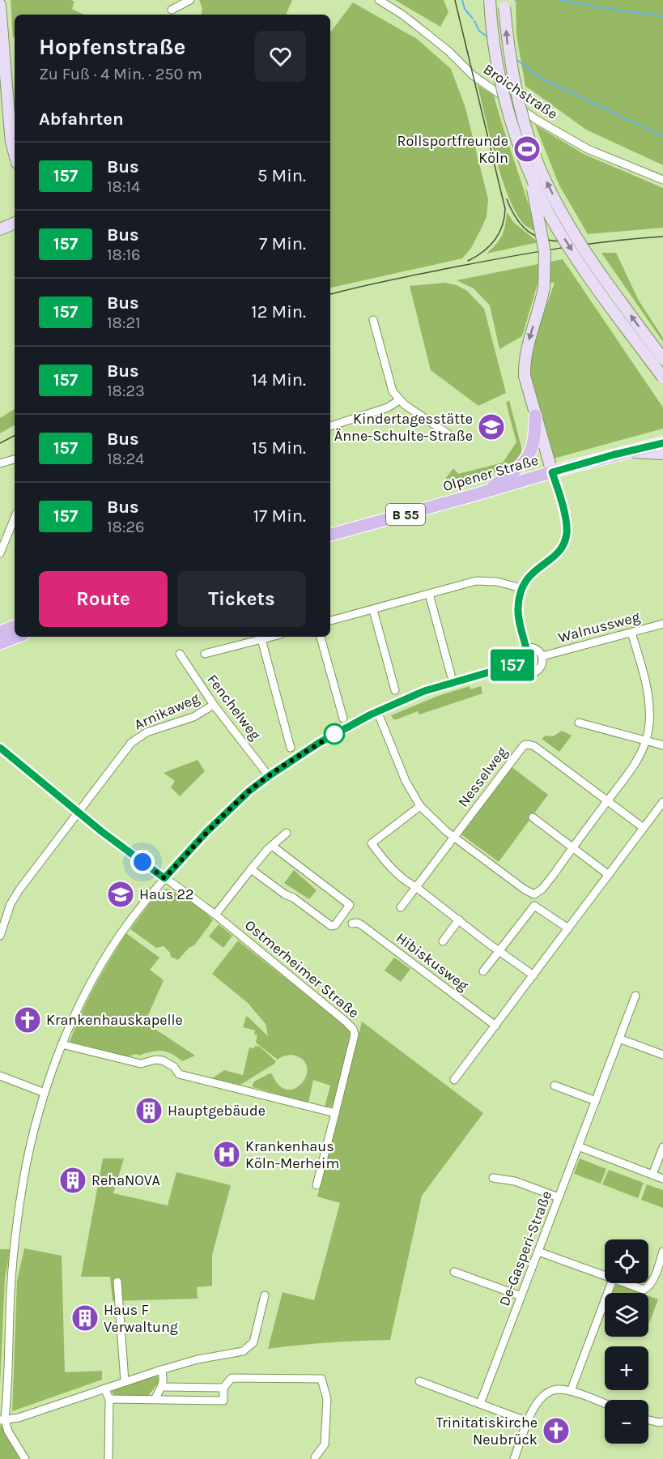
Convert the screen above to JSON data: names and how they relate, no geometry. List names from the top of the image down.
{
  "streets": {
    "main road": ["Olpener Straße", "B 55"],
    "street": [
      "Broichstraße",
      "Walnussweg",
      "Fenchelweg",
      "Arnikaweg",
      "Nesselweg",
      "Hibiskusweg",
      "Ostmerheimer Straße",
      "De-Gasperi-Straße"
    ]
  },
  "crossings": [
    ["Olpener Straße", "B 55"],
    ["Fenchelweg", "Arnikaweg"],
    ["Arnikaweg", "Ostmerheimer Straße"]
  ],
  "places": {
    "sports": ["Rollsportfreunde Köln"],
    "school or university": ["Kindertagesstätte Änne-Schulte-Straße", "Haus 22"],
    "church": ["Krankenhauskapelle", "Trinitatiskirche Neubrück"],
    "building": ["Hauptgebäude", "RehaNOVA", "Haus F Verwaltung"],
    "hospital": ["Krankenhaus Köln-Merheim"]
  },
  "lines": ["bus line 157"],
  "page": {
    "on_map": "157",
    "heading": [
      ["Hopfenstraße", "Zu Fuß · 4 Min. · 250 m"],
      "Abfahrten"
    ],
    "list": [
      {
        "mark": "157",
        "name": "Bus",
        "note": "18:14",
        "value": "5 Min."
      },
      {
        "mark": "157",
        "name": "Bus",
        "note": "18:16",
        "value": "7 Min."
      },
      {
        "mark": "157",
        "name": "Bus",
        "note": "18:21",
        "value": "12 Min."
      },
      {
        "mark": "157",
        "name": "Bus",
        "note": "18:23",
        "value": "14 Min."
      },
      {
        "mark": "157",
        "name": "Bus",
        "note": "18:24",
        "value": "15 Min."
      },
      {
        "mark": "157",
        "name": "Bus",
        "note": "18:26",
        "value": "17 Min."
      }
    ],
    "buttons": ["Route", "Tickets"],
    "map_buttons": ["+", "−"]
  }
}
